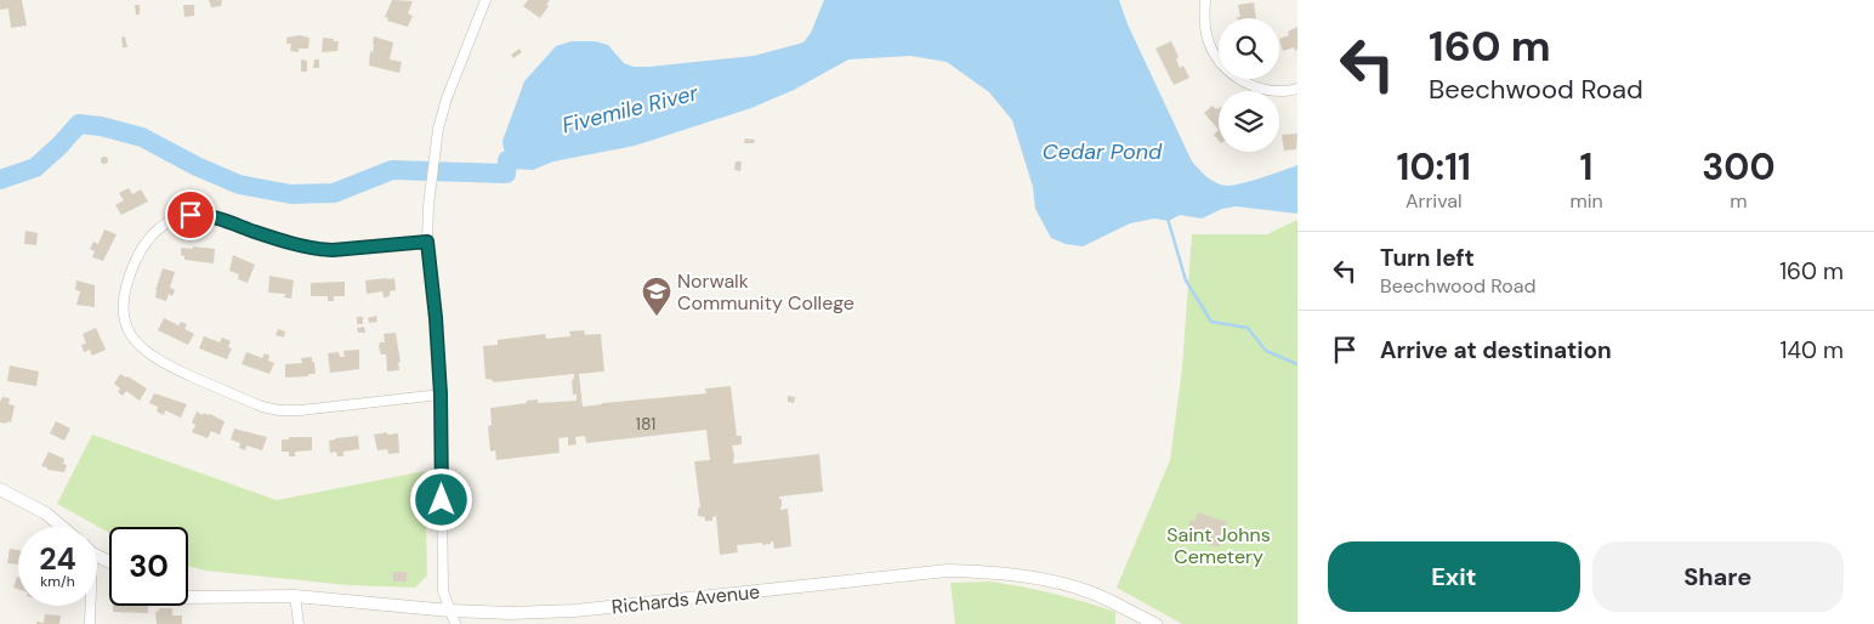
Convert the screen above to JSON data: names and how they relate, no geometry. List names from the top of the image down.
{
  "streets": {
    "street": ["Richards Avenue"]
  },
  "water": ["Fivemile River", "Cedar Pond"],
  "parks": ["Saint Johns Cemetery"],
  "places": {
    "school or university": ["Norwalk Community College"]
  },
  "house_numbers": ["181"],
  "page": {
    "turn": ["160 m", "Beechwood Road"],
    "eta": [
      "10:11",
      "Arrival",
      "1",
      "min",
      "300",
      "m"
    ],
    "list": [
      {
        "name": "Turn left",
        "note": "Beechwood Road",
        "value": "160 m"
      },
      {
        "name": "Arrive at destination",
        "value": "140 m"
      }
    ],
    "speed": "24 km/h",
    "limit": "30",
    "buttons": ["Exit", "Share"]
  }
}
